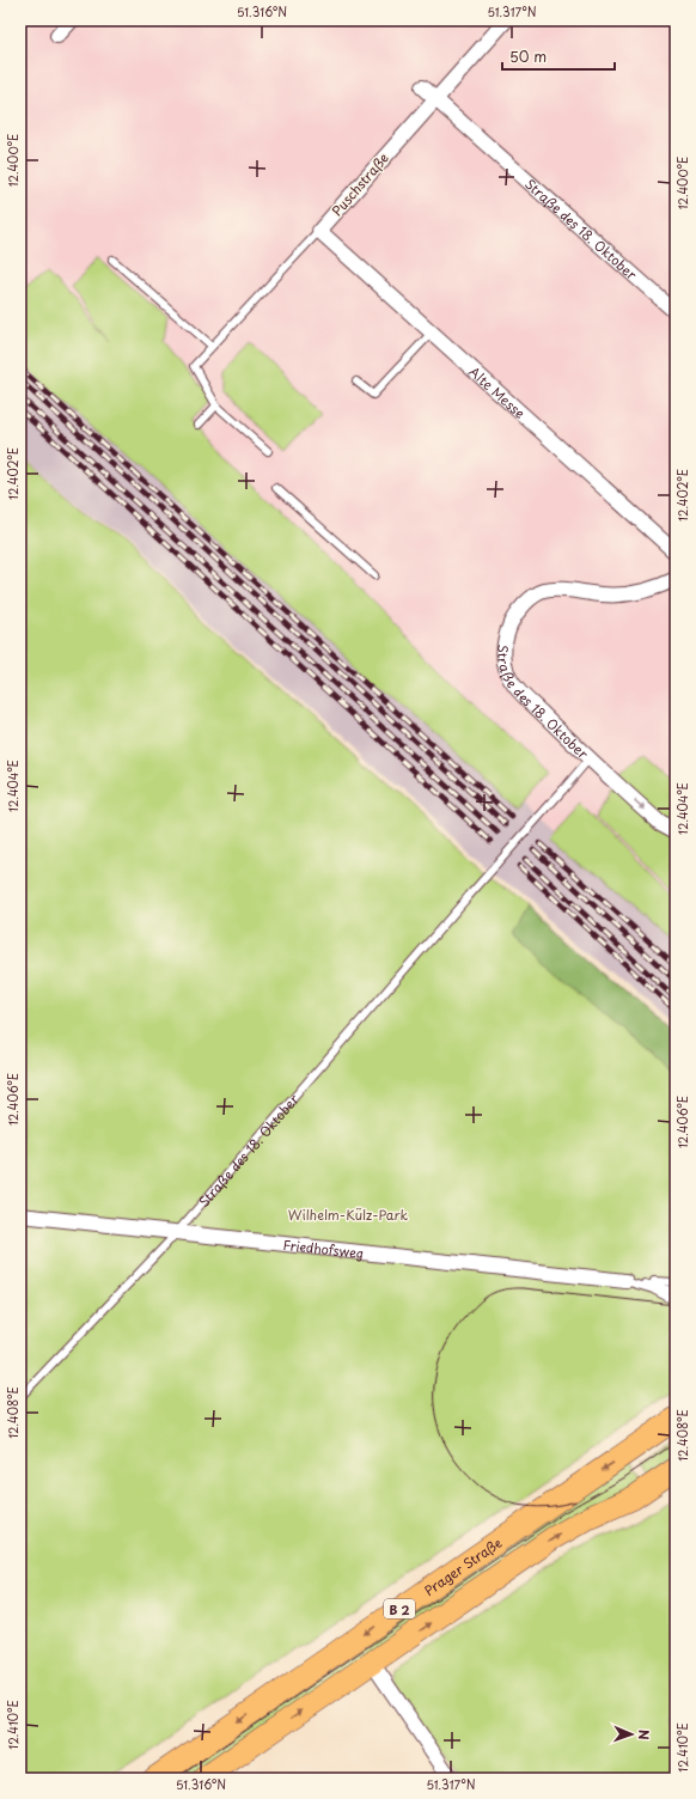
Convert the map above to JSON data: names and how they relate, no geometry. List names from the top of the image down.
{
  "streets": {
    "main road": ["Prager Straße", "B 2"],
    "street": [
      "Puschstraße",
      "Straße des 18. Oktober",
      "Alte Messe",
      "Friedhofsweg"
    ]
  },
  "crossings": [
    ["Puschstraße", "Straße des 18. Oktober"],
    ["Puschstraße", "Alte Messe"],
    ["Straße des 18. Oktober", "Friedhofsweg"]
  ],
  "parks": ["Wilhelm-Külz-Park"],
  "scale_bar": "50 m",
  "north": "right",
  "coordinates": [
    "51.316°N",
    "51.317°N",
    "12.400°E",
    "12.402°E",
    "12.404°E",
    "12.406°E",
    "12.408°E",
    "12.410°E"
  ]
}
